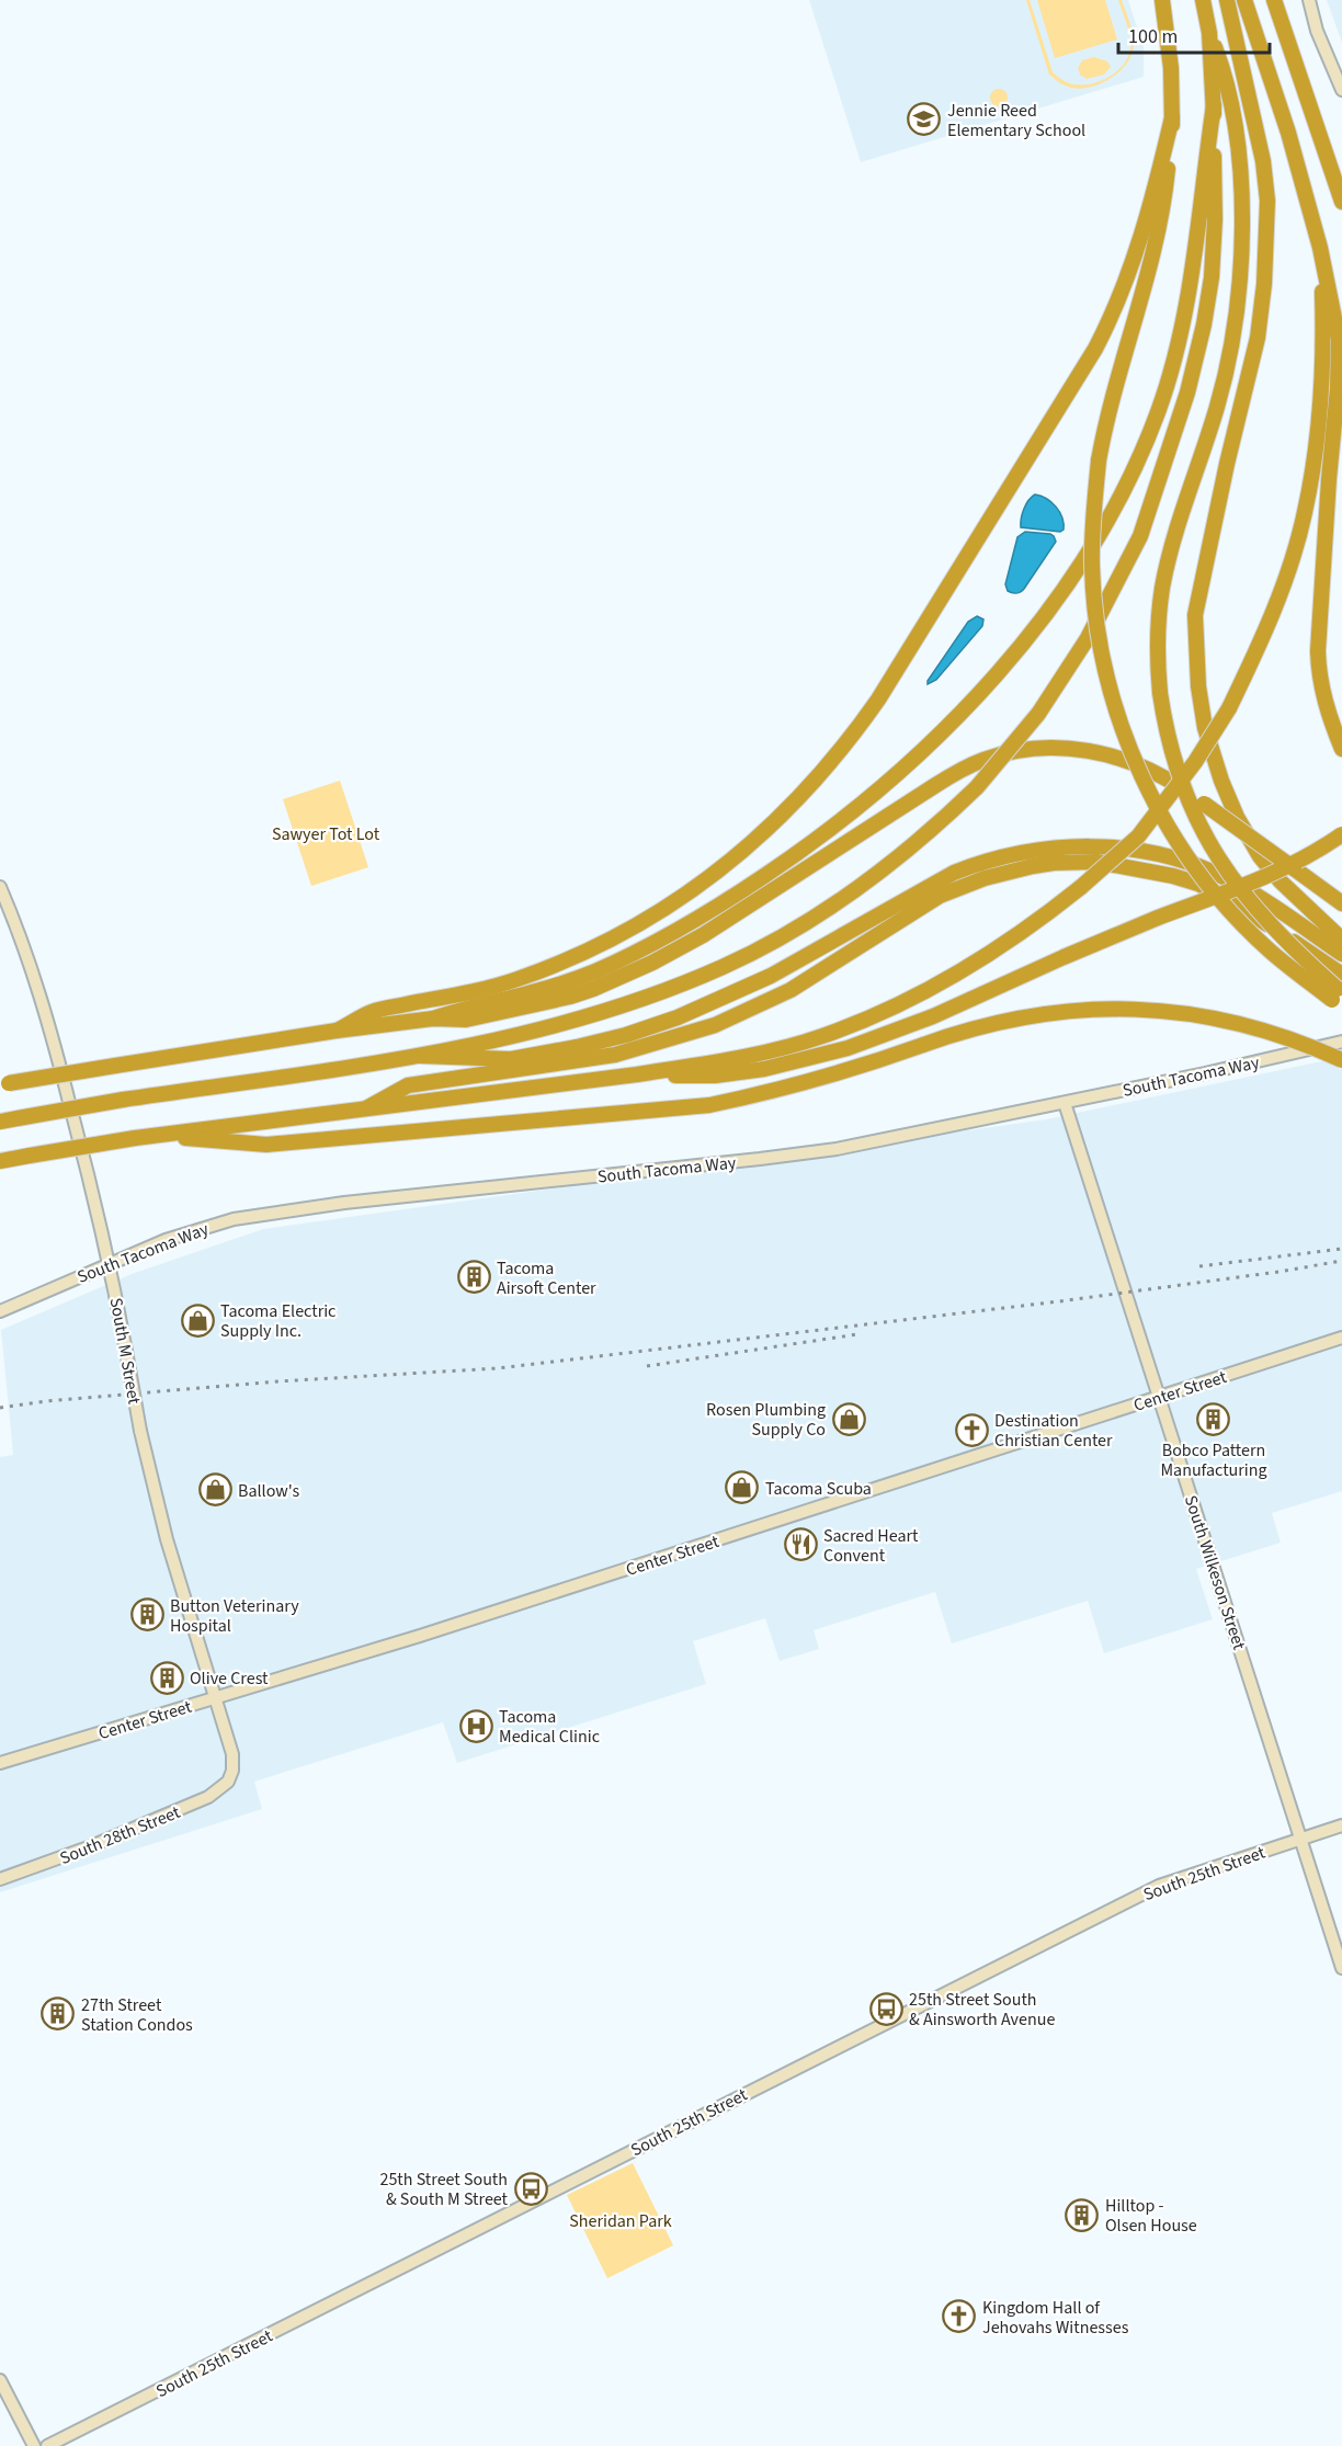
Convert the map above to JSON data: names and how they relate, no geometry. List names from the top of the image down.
{
  "streets": {
    "street": [
      "South Tacoma Way",
      "South M Street",
      "Center Street",
      "South Wilkeson Street",
      "South 28th Street",
      "South 25th Street"
    ]
  },
  "crossings": [
    ["South Tacoma Way", "South M Street"],
    ["South Tacoma Way", "South Wilkeson Street"],
    ["South M Street", "Center Street"],
    ["South M Street", "South 28th Street"],
    ["Center Street", "South Wilkeson Street"],
    ["South Wilkeson Street", "South 25th Street"]
  ],
  "parks": ["Sawyer Tot Lot", "Sheridan Park"],
  "places": {
    "school or university": ["Jennie Reed Elementary School"],
    "building": [
      "Tacoma Airsoft Center",
      "Bobco Pattern Manufacturing",
      "Button Veterinary Hospital",
      "Olive Crest",
      "27th Street Station Condos",
      "Hilltop - Olsen House"
    ],
    "shop": [
      "Tacoma Electric Supply Inc.",
      "Rosen Plumbing Supply Co",
      "Tacoma Scuba",
      "Ballow's"
    ],
    "church": ["Destination Christian Center", "Kingdom Hall of Jehovahs Witnesses"],
    "restaurant": ["Sacred Heart Convent"],
    "hospital": ["Tacoma Medical Clinic"],
    "bus stop": ["25th Street South & Ainsworth Avenue", "25th Street South & South M Street"]
  },
  "scale_bar": "100 m"
}
